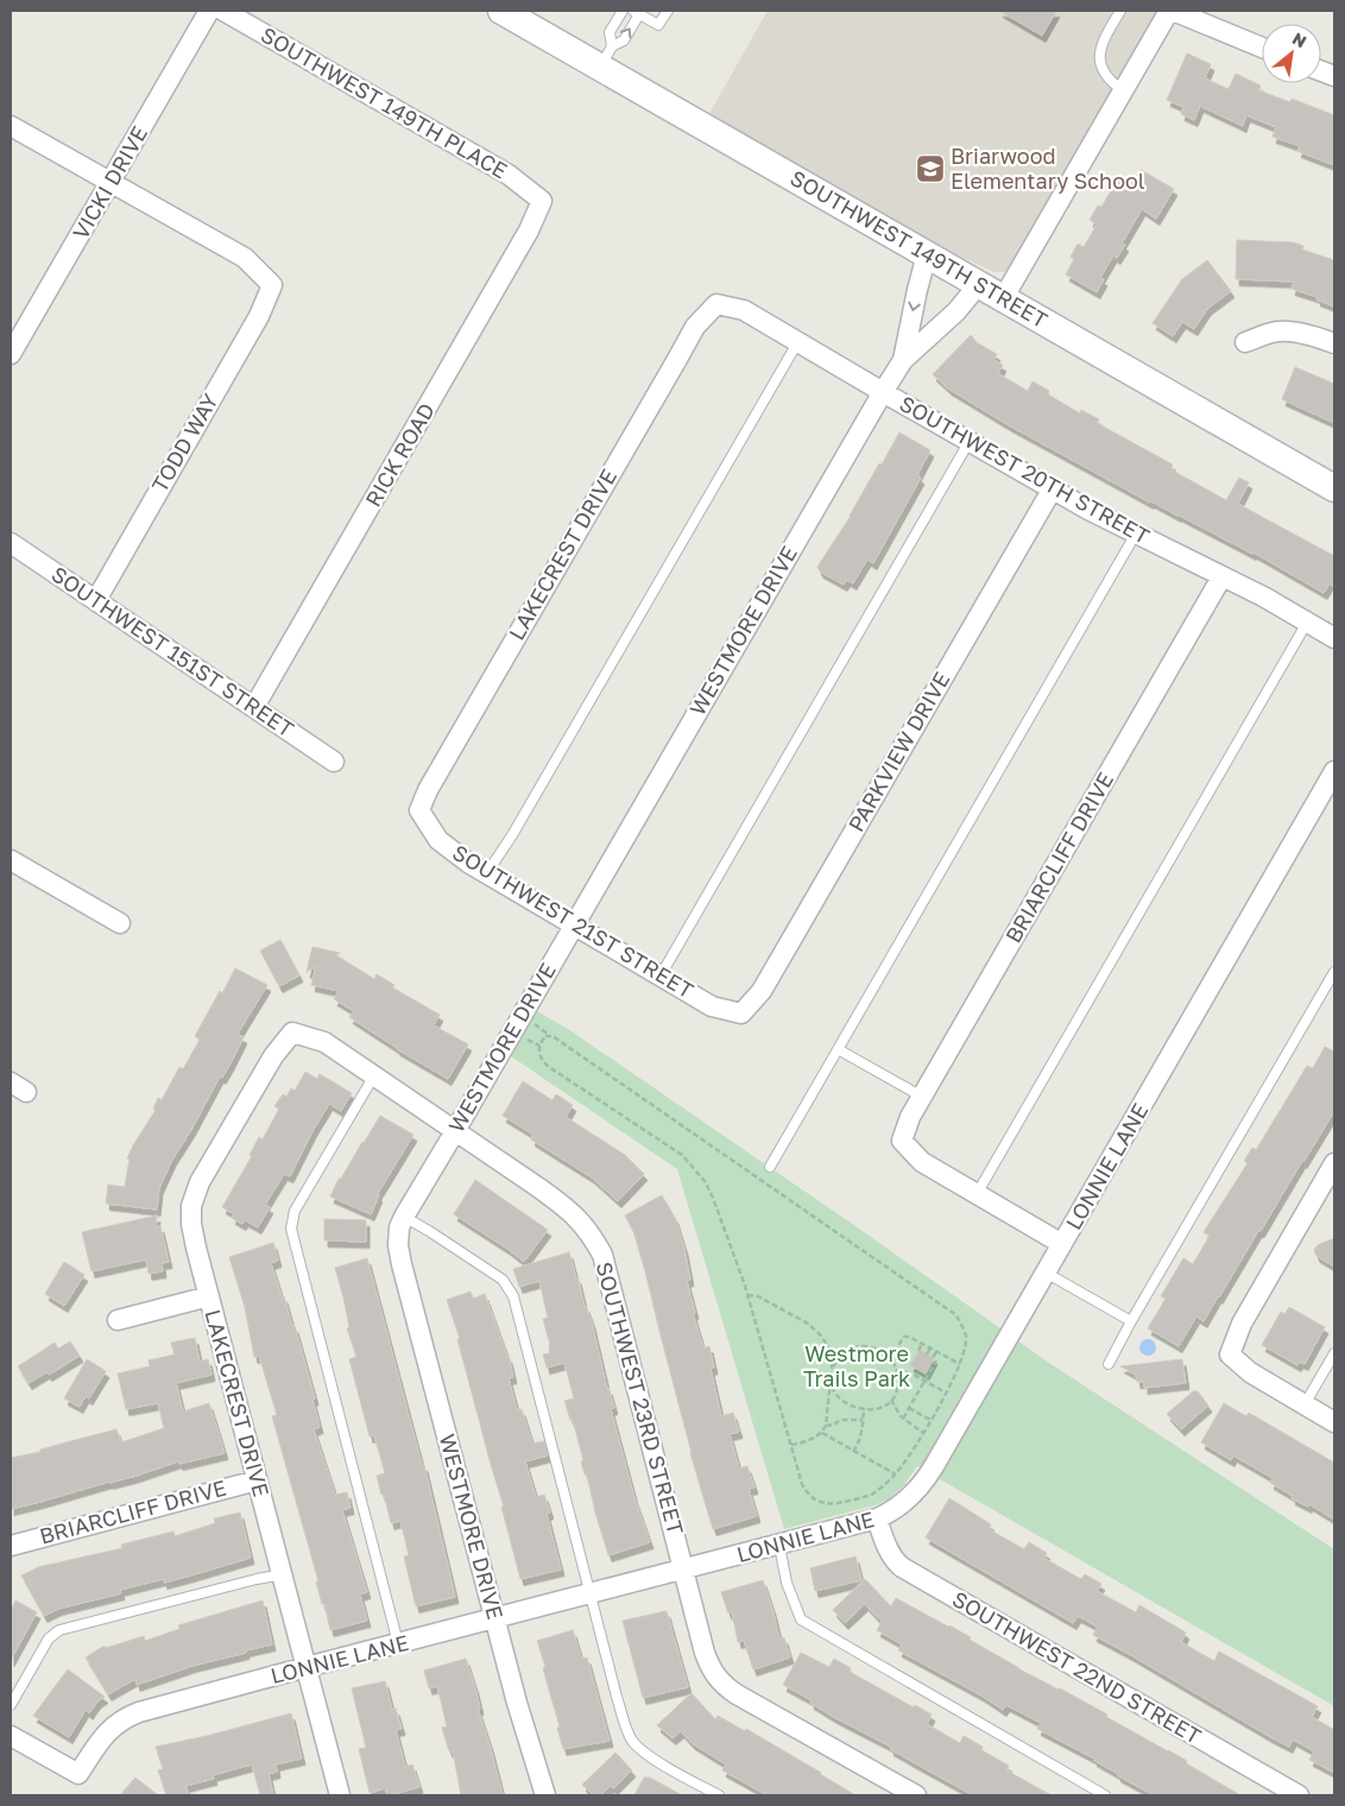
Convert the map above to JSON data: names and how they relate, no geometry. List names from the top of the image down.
{
  "streets": {
    "street": [
      "SOUTHWEST 149TH PLACE",
      "VICKI DRIVE",
      "SOUTHWEST 149TH STREET",
      "TODD WAY",
      "RICK ROAD",
      "SOUTHWEST 20TH STREET",
      "LAKECREST DRIVE",
      "WESTMORE DRIVE",
      "SOUTHWEST 151ST STREET",
      "PARKVIEW DRIVE",
      "BRIARCLIFF DRIVE",
      "SOUTHWEST 21ST STREET",
      "LONNIE LANE",
      "SOUTHWEST 23RD STREET",
      "SOUTHWEST 22ND STREET"
    ]
  },
  "crossings": [
    ["SOUTHWEST 149TH PLACE", "RICK ROAD"],
    ["VICKI DRIVE", "TODD WAY"],
    ["SOUTHWEST 149TH STREET", "WESTMORE DRIVE"],
    ["TODD WAY", "SOUTHWEST 151ST STREET"],
    ["RICK ROAD", "SOUTHWEST 151ST STREET"],
    ["SOUTHWEST 20TH STREET", "LAKECREST DRIVE"],
    ["SOUTHWEST 20TH STREET", "WESTMORE DRIVE"],
    ["SOUTHWEST 20TH STREET", "PARKVIEW DRIVE"],
    ["SOUTHWEST 20TH STREET", "BRIARCLIFF DRIVE"],
    ["LAKECREST DRIVE", "BRIARCLIFF DRIVE"],
    ["LAKECREST DRIVE", "SOUTHWEST 21ST STREET"],
    ["LAKECREST DRIVE", "LONNIE LANE"],
    ["LAKECREST DRIVE", "SOUTHWEST 23RD STREET"],
    ["WESTMORE DRIVE", "SOUTHWEST 21ST STREET"],
    ["WESTMORE DRIVE", "LONNIE LANE"],
    ["WESTMORE DRIVE", "SOUTHWEST 23RD STREET"],
    ["PARKVIEW DRIVE", "SOUTHWEST 21ST STREET"],
    ["LONNIE LANE", "SOUTHWEST 23RD STREET"],
    ["LONNIE LANE", "SOUTHWEST 22ND STREET"]
  ],
  "parks": ["Westmore Trails Park"],
  "places": {
    "school or university": ["Briarwood Elementary School"]
  },
  "north": "top right"
}
